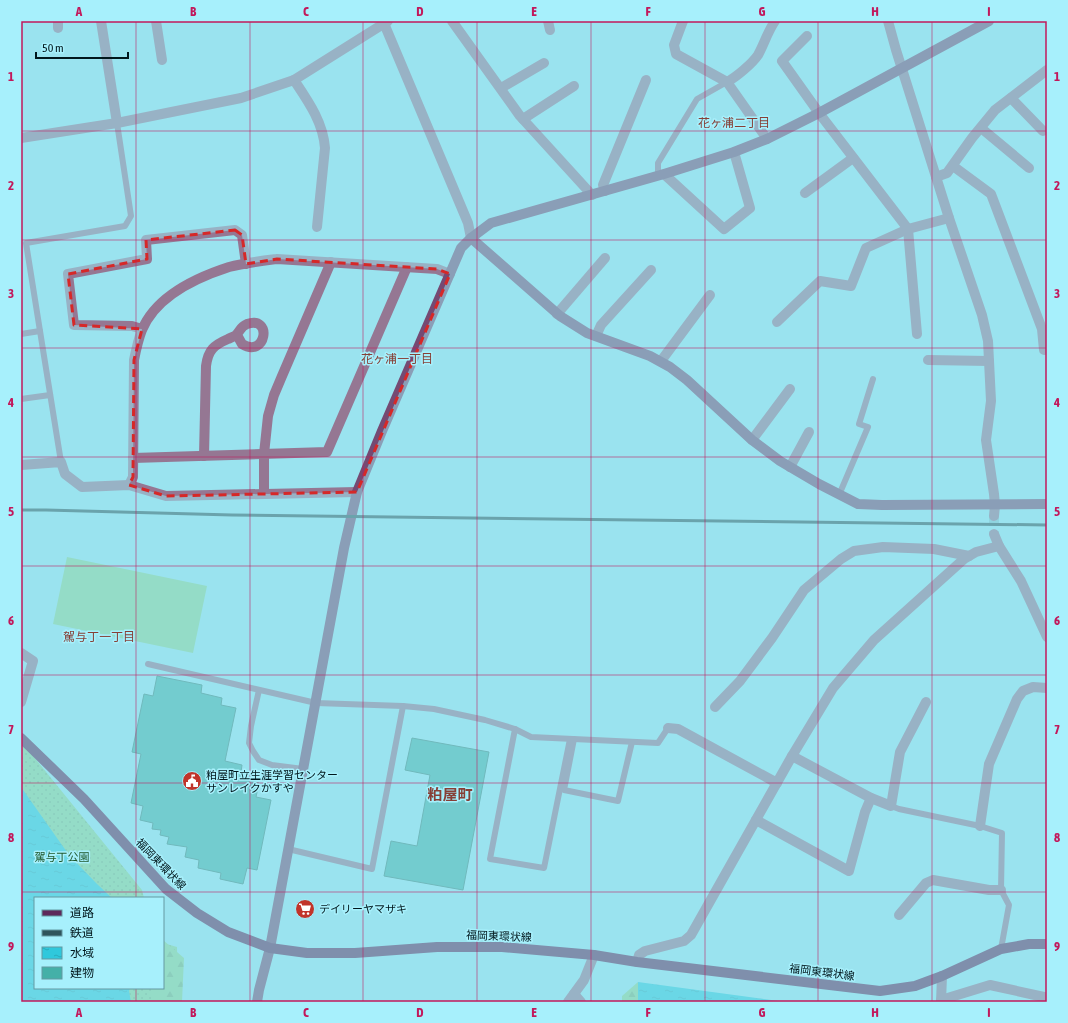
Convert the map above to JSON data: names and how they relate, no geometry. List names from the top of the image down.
{
  "streets": {
    "main road": ["福岡東環状線"]
  },
  "districts": [
    "花ヶ浦二丁目",
    "花ヶ浦一丁目",
    "駕与丁一丁目",
    "粕屋町"
  ],
  "parks": ["駕与丁公園"],
  "places": {
    "public building": ["粕屋町立生涯学習センター サンレイクかすや"],
    "supermarket": ["デイリーヤマザキ"]
  },
  "legend": [
    "道路",
    "鉄道",
    "水域",
    "建物"
  ],
  "scale_bar": "50 m",
  "grid": {
    "columns": [
      "A",
      "B",
      "C",
      "D",
      "E",
      "F",
      "G",
      "H",
      "I"
    ],
    "rows": [
      "1",
      "2",
      "3",
      "4",
      "5",
      "6",
      "7",
      "8",
      "9"
    ]
  }
}
